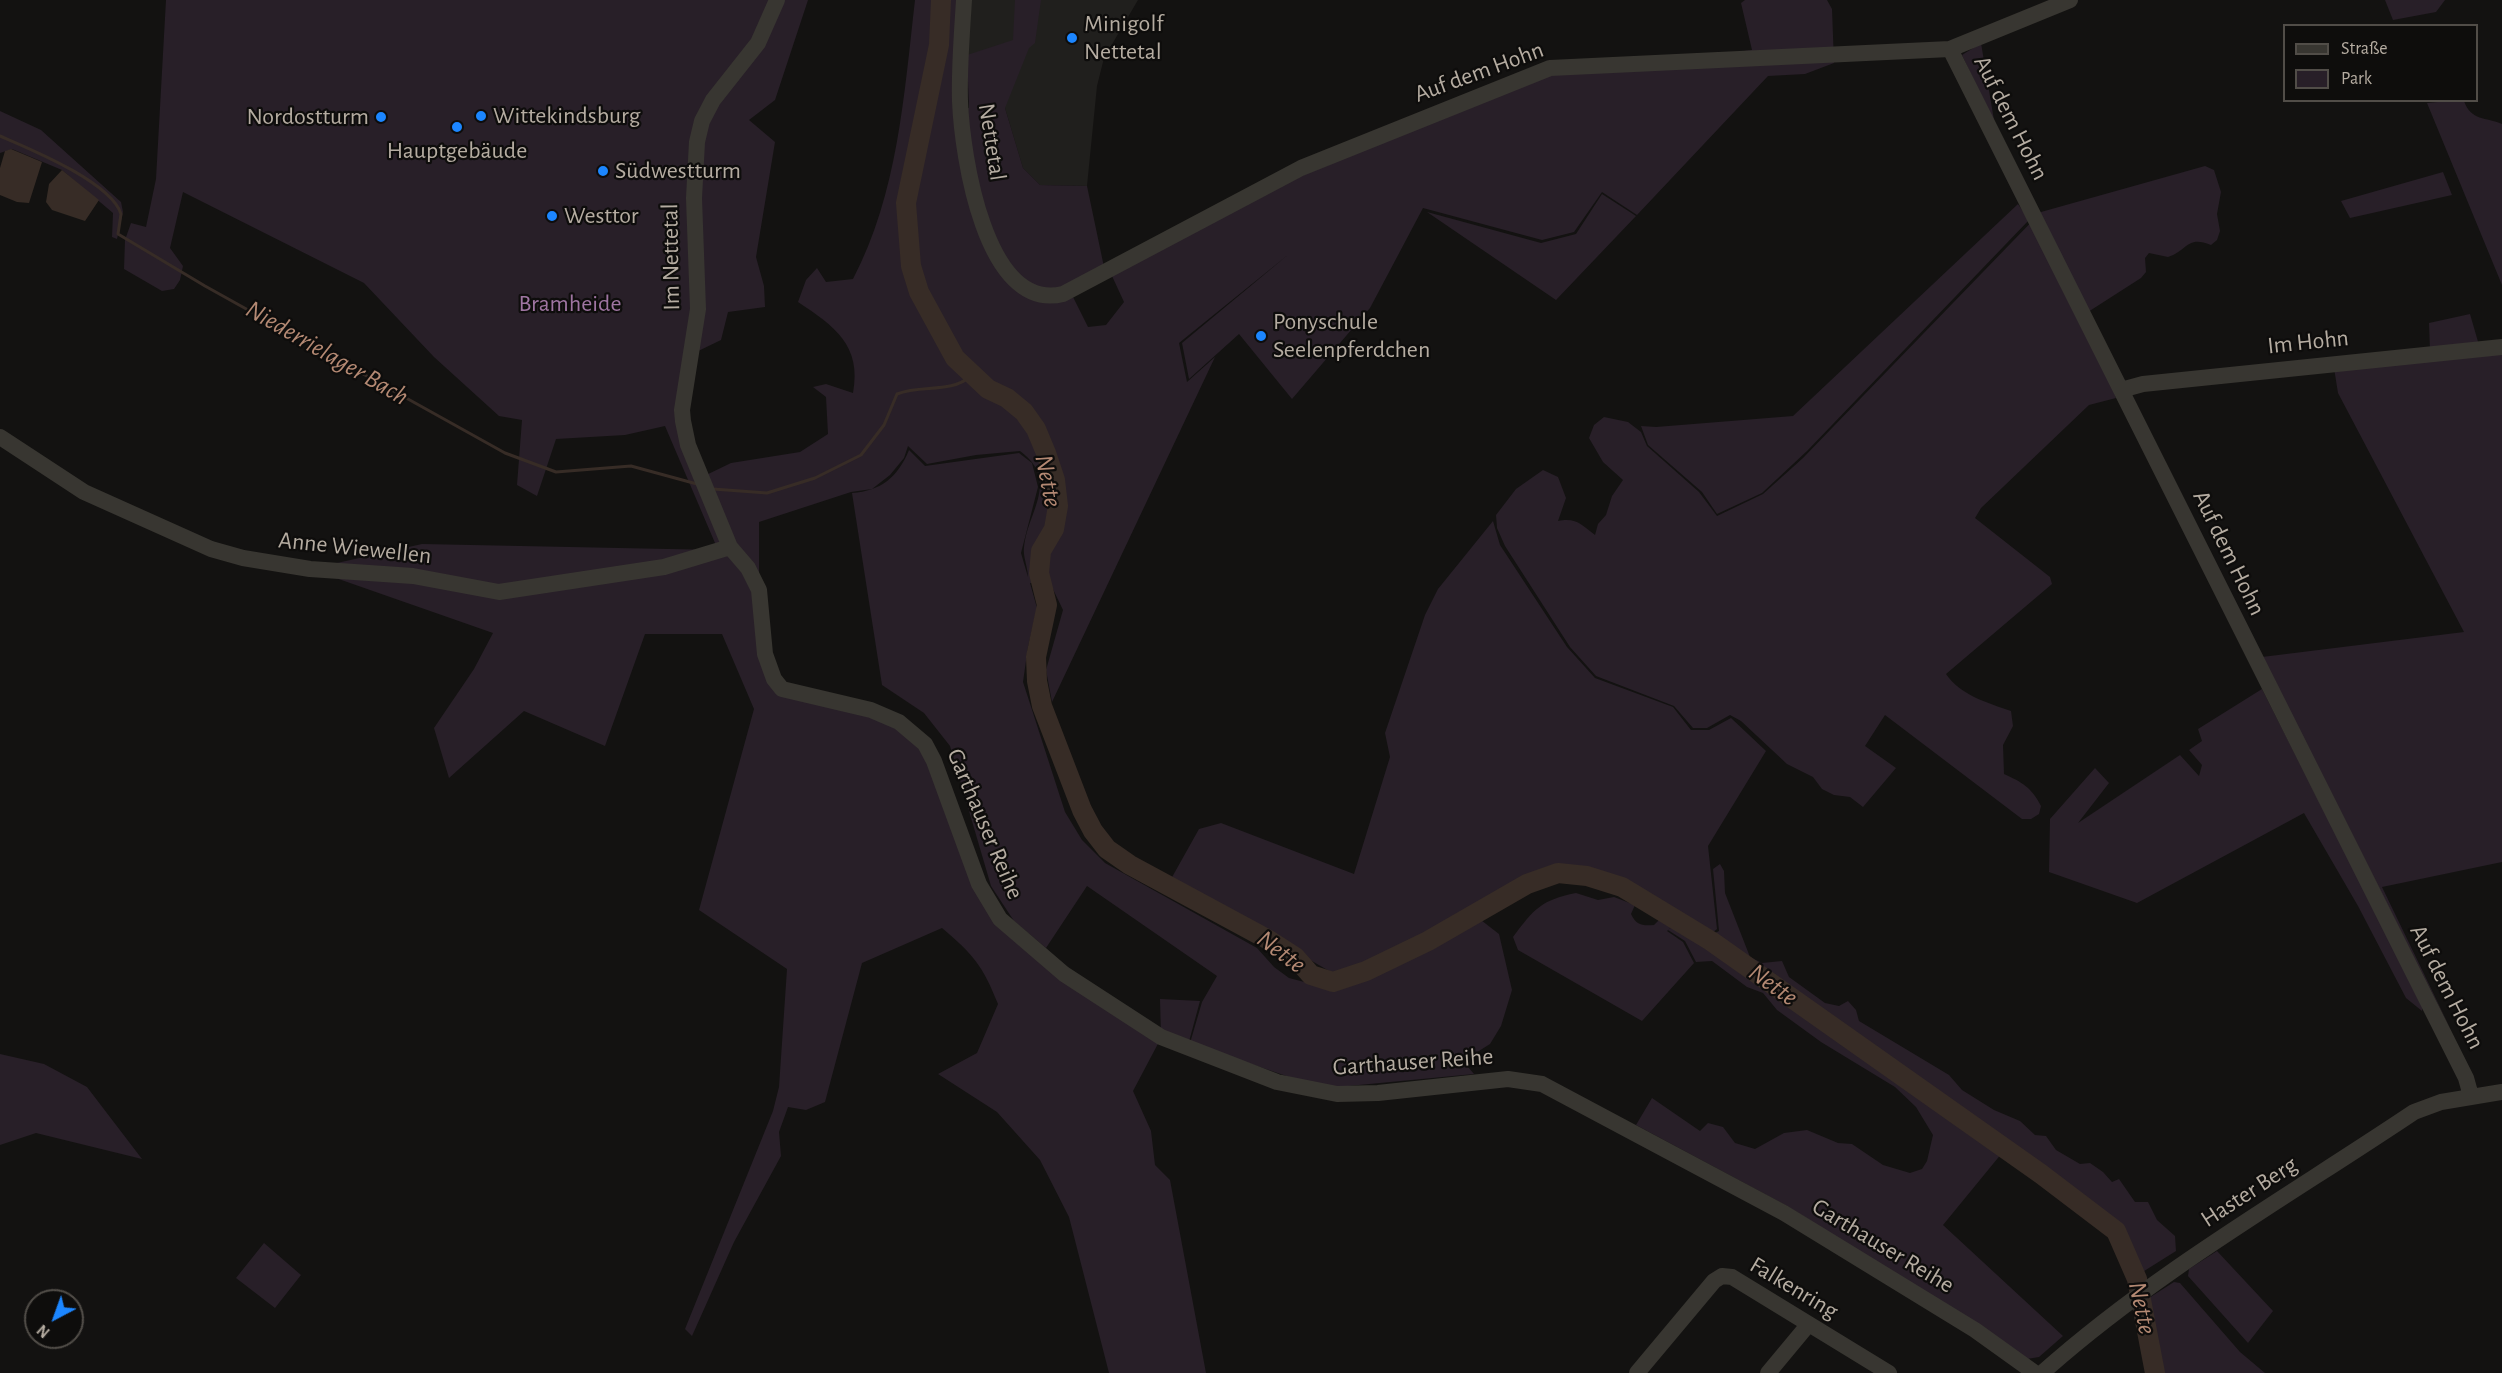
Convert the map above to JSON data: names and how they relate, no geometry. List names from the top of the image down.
{
  "streets": {
    "street": [
      "Auf dem Hohn",
      "Nettetal",
      "Im Nettetal",
      "Im Hohn",
      "Anne Wiewellen",
      "Garthauser Reihe",
      "Haster Berg",
      "Falkenring"
    ]
  },
  "crossings": [
    ["Auf dem Hohn", "Nettetal"],
    ["Auf dem Hohn", "Im Hohn"],
    ["Auf dem Hohn", "Haster Berg"],
    ["Im Nettetal", "Garthauser Reihe"],
    ["Anne Wiewellen", "Garthauser Reihe"]
  ],
  "water": ["Niederrielager Bach", "Nette"],
  "parks": ["Bramheide"],
  "places": [
    "Minigolf Nettetal",
    "Wittekindsburg",
    "Nordostturm",
    "Hauptgebäude",
    "Südwestturm",
    "Westtor",
    "Ponyschule Seelenpferdchen"
  ],
  "legend": ["Straße", "Park"],
  "north": "bottom left"
}
